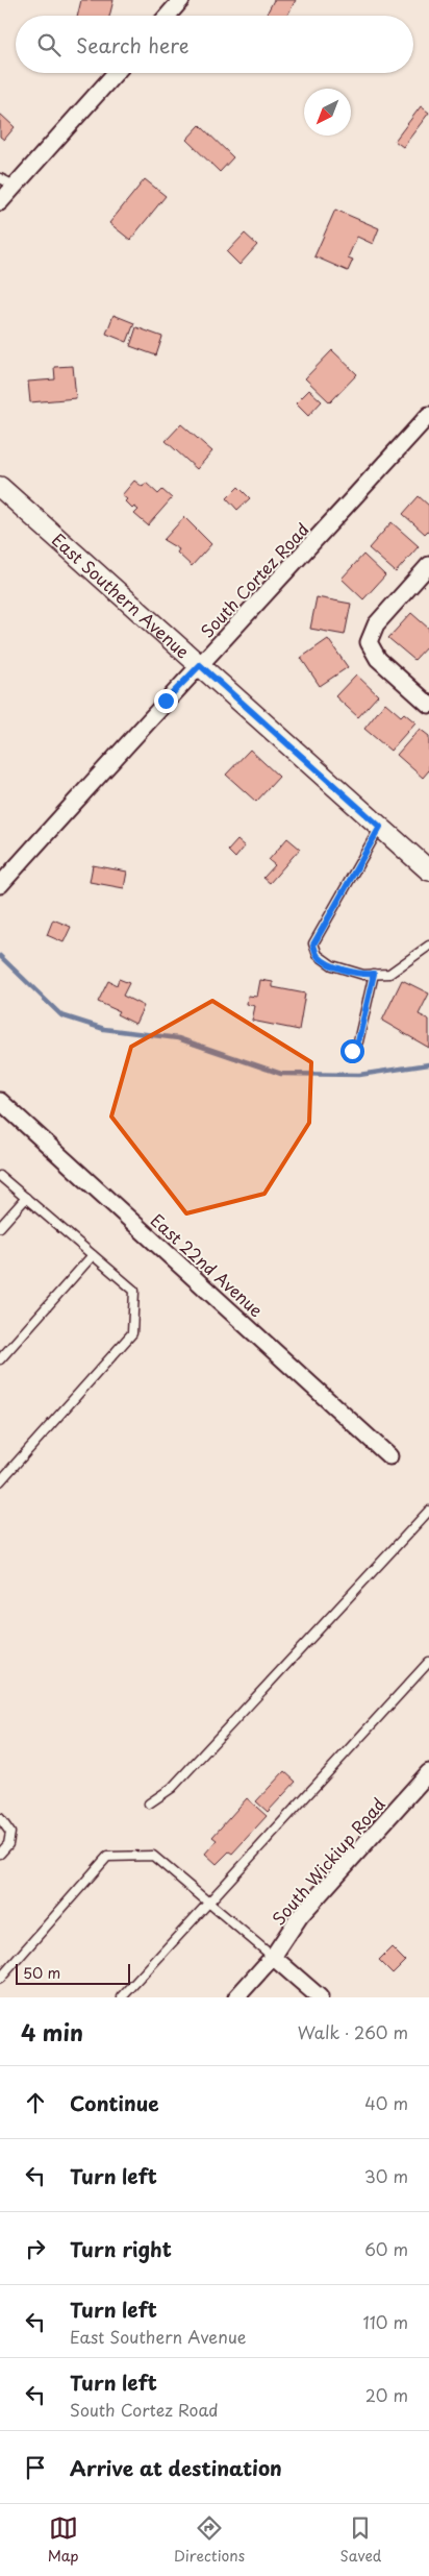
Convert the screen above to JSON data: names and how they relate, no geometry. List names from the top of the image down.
{
  "streets": {
    "street": [
      "South Cortez Road",
      "East Southern Avenue",
      "East 22nd Avenue",
      "South Wickiup Road"
    ]
  },
  "crossings": [
    ["South Cortez Road", "East Southern Avenue"]
  ],
  "scale_bar": "50 m",
  "north": "bottom left",
  "page": {
    "search": "Search here",
    "scale": "50 m",
    "heading": ["4 min", "Walk · 260 m"],
    "list": [
      ["Continue", "40 m"],
      ["Turn left", "30 m"],
      ["Turn right", "60 m"],
      ["Turn left", "East Southern Avenue", "110 m"],
      ["Turn left", "South Cortez Road", "20 m"],
      "Arrive at destination"
    ],
    "nav": ["Map", "Directions", "Saved"]
  }
}
